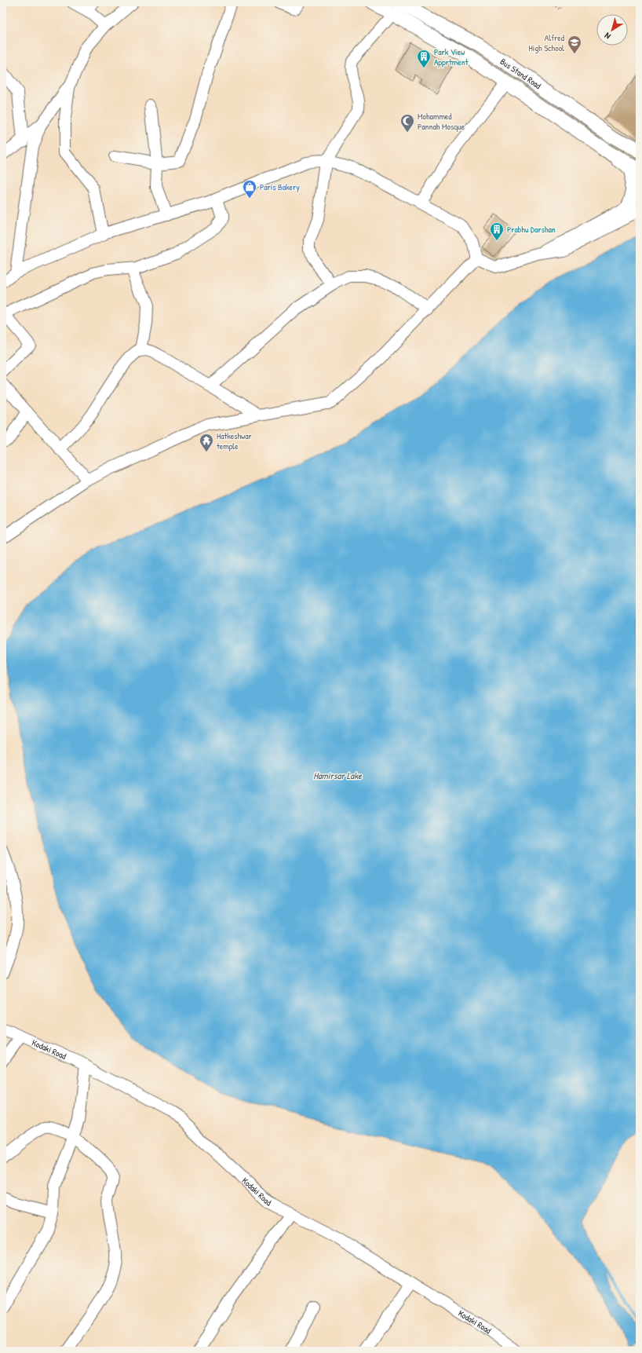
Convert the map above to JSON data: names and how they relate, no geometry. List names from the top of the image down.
{
  "streets": {
    "main road": ["Bus Stand Road"],
    "street": ["Kodaki Road"]
  },
  "water": ["Hamirsar Lake"],
  "places": {
    "school or university": ["Alfred High School"],
    "building": ["Park View Apprtment", "Prabhu Darshan"],
    "mosque": ["Mohammed Pannah Mosque"],
    "shop": ["Paris Bakery"],
    "temple": ["Hatkeshwar temple"]
  },
  "north": "bottom left"
}
